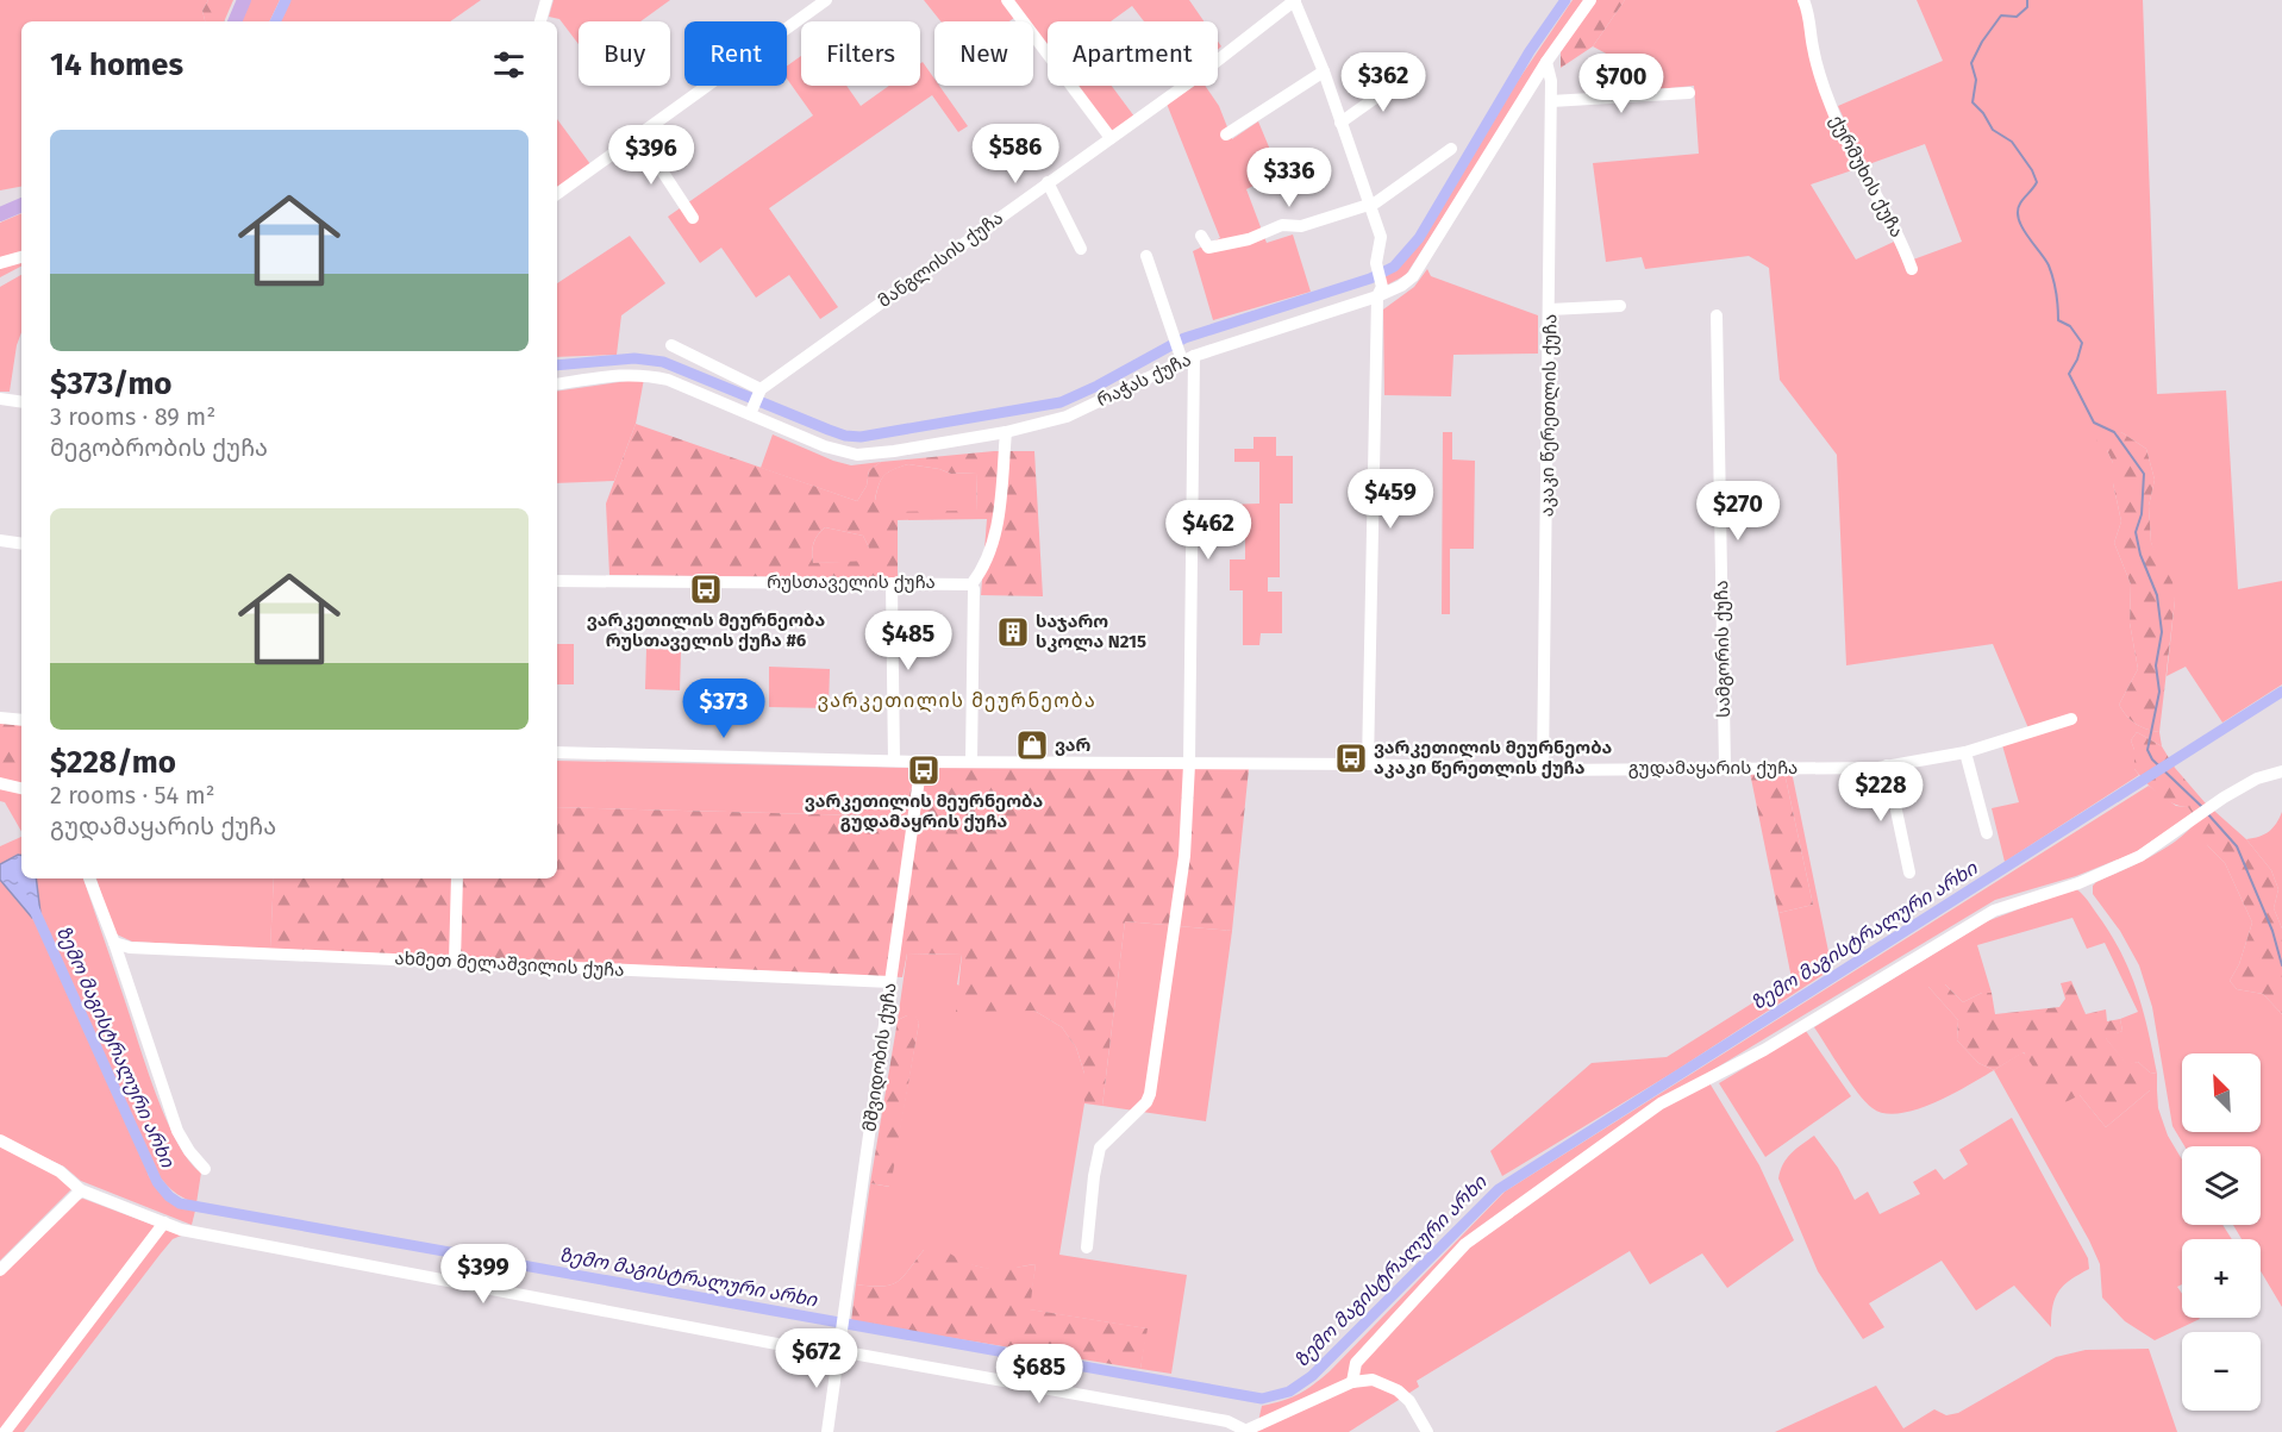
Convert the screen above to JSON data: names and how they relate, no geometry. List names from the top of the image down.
{
  "streets": {
    "street": [
      "ქურმუხის ქუჩა",
      "მანგლისის ქუჩა",
      "რაჭას ქუჩა",
      "აკაკი წერეთლის ქუჩა",
      "რუსთაველის ქუჩა",
      "სამგორის ქუჩა",
      "გუდამაყარის ქუჩა",
      "ახმეთ მელაშვილის ქუჩა",
      "მშვიდობის ქუჩა"
    ]
  },
  "crossings": [
    ["რაჭას ქუჩა", "აკაკი წერეთლის ქუჩა"],
    ["აკაკი წერეთლის ქუჩა", "გუდამაყარის ქუჩა"],
    ["სამგორის ქუჩა", "გუდამაყარის ქუჩა"],
    ["გუდამაყარის ქუჩა", "მშვიდობის ქუჩა"],
    ["ახმეთ მელაშვილის ქუჩა", "მშვიდობის ქუჩა"]
  ],
  "districts": ["ვარკეთილის მეურნეობა"],
  "water": ["ზემო მაგისტრალური არხი"],
  "places": {
    "bus stop": ["ვარკეთილის მეურნეობა რუსთაველის ქუჩა #6", "ვარკეთილის მეურნეობა აკაკი წერეთლის ქუჩა", "ვარკეთილის მეურნეობა გუდამაყრის ქუჩა"],
    "building": ["საჯარო სკოლა N215"],
    "shop": ["ვარ"]
  },
  "north": "top left",
  "page": {
    "chip": [
      "Buy",
      "Rent",
      "Filters",
      "New",
      "Apartment"
    ],
    "heading": "14 homes",
    "price": [
      "$362",
      "$700",
      "$586",
      "$396",
      "$336",
      "$459",
      "$270",
      "$462",
      "$485",
      "$373",
      "$228",
      "$399",
      "$672",
      "$685"
    ],
    "list": [
      {
        "name": "$373/mo",
        "note": "3 rooms · 89 m² · მეგობრობის ქუჩა"
      },
      {
        "name": "$228/mo",
        "note": "2 rooms · 54 m² · გუდამაყარის ქუჩა"
      }
    ],
    "map_buttons": ["+", "−"]
  }
}
